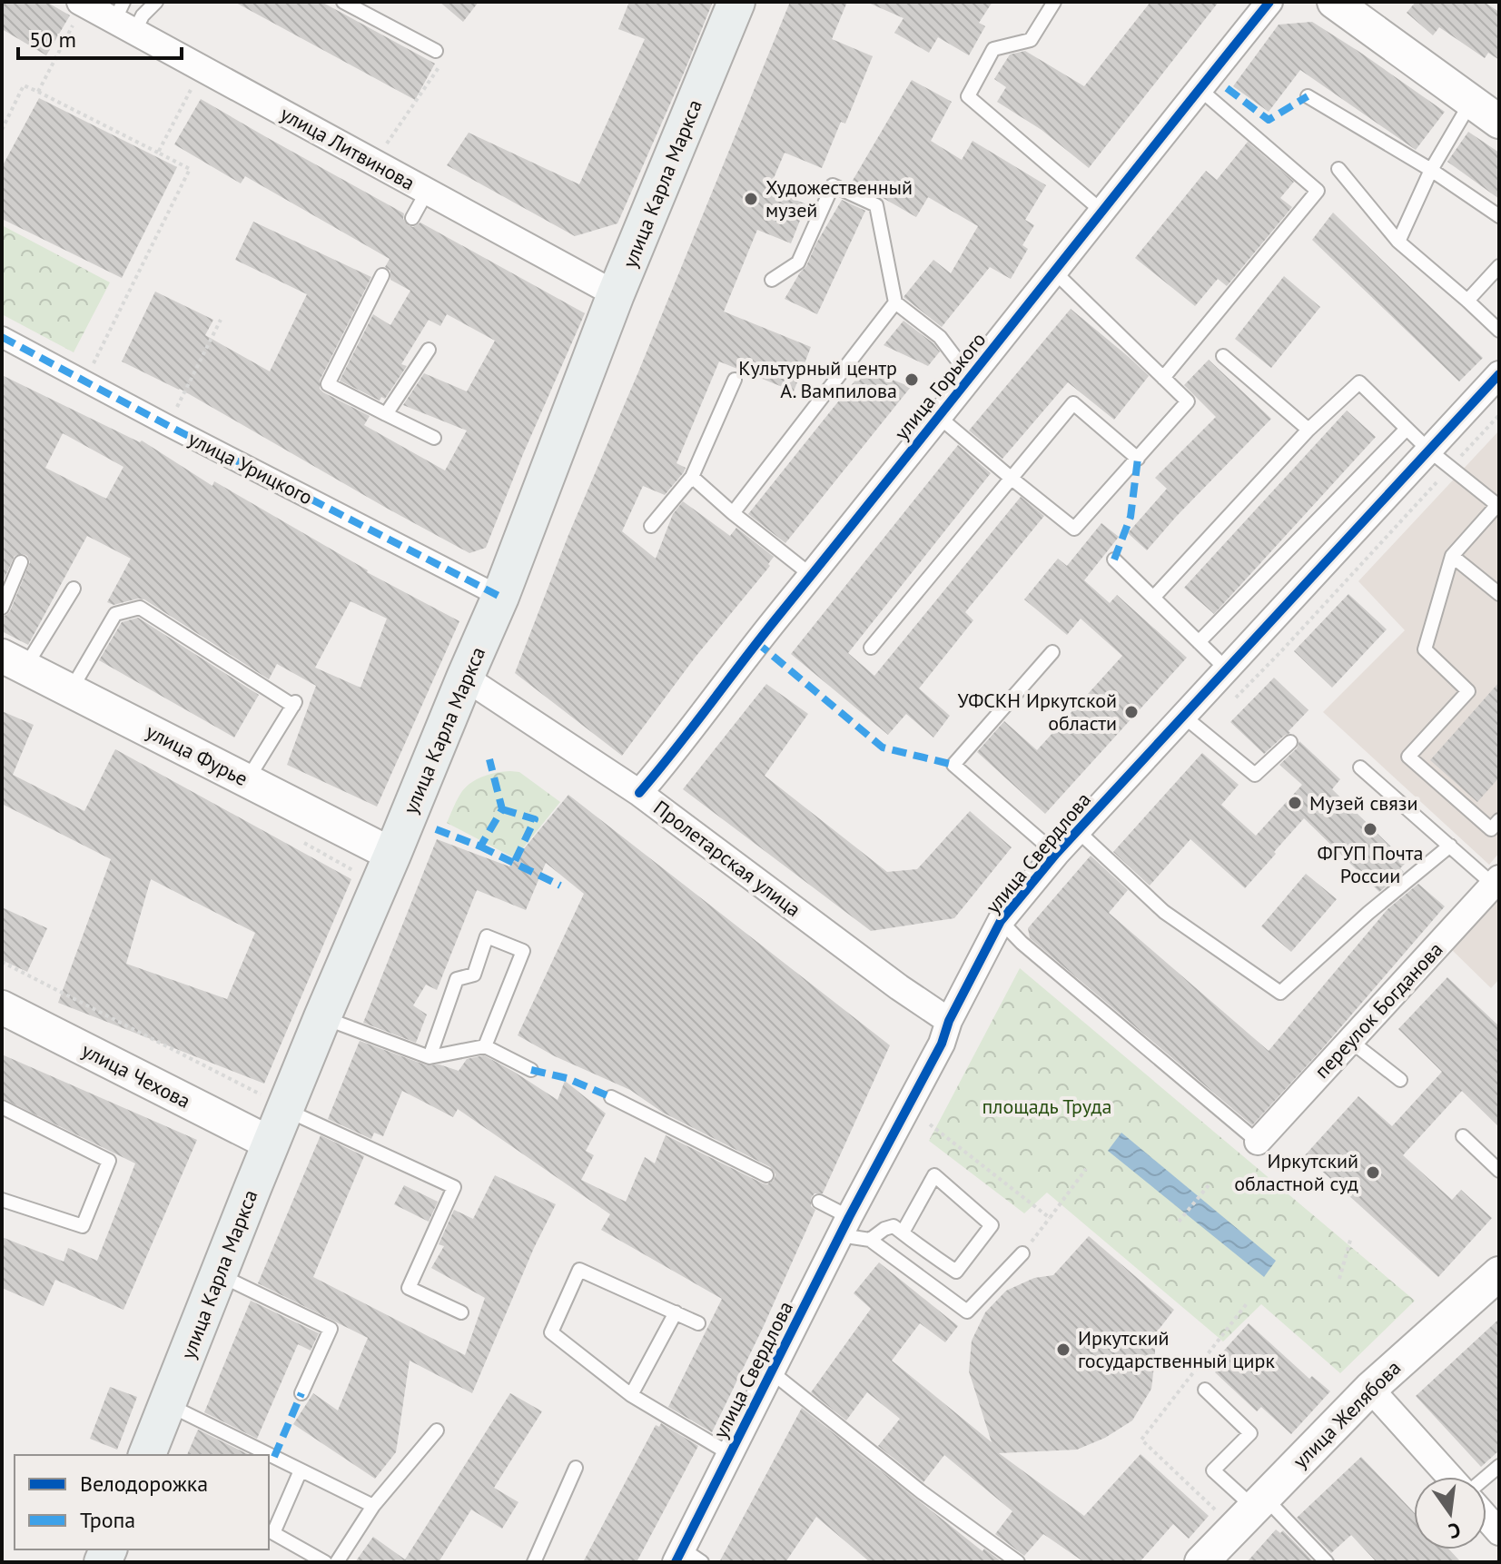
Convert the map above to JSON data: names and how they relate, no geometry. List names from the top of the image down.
{
  "streets": {
    "main road": ["улица Карла Маркса"],
    "street": [
      "улица Литвинова",
      "улица Горького",
      "улица Урицкого",
      "улица Фурье",
      "улица Свердлова",
      "Пролетарская улица",
      "переулок Богданова",
      "улица Чехова",
      "улица Желябова"
    ]
  },
  "crossings": [
    ["улица Литвинова", "улица Карла Маркса"],
    ["улица Карла Маркса", "улица Урицкого"],
    ["улица Карла Маркса", "улица Фурье"],
    ["улица Карла Маркса", "Пролетарская улица"],
    ["улица Карла Маркса", "улица Чехова"],
    ["улица Горького", "Пролетарская улица"],
    ["улица Свердлова", "Пролетарская улица"]
  ],
  "parks": ["площадь Труда"],
  "places": [
    "Художественный музей",
    "Культурный центр А. Вампилова",
    "УФСКН Иркутской области",
    "Музей связи",
    "ФГУП Почта России",
    "Иркутский областной суд",
    "Иркутский государственный цирк"
  ],
  "legend": ["Велодорожка", "Тропа"],
  "scale_bar": "50 m",
  "north": "bottom"
}
